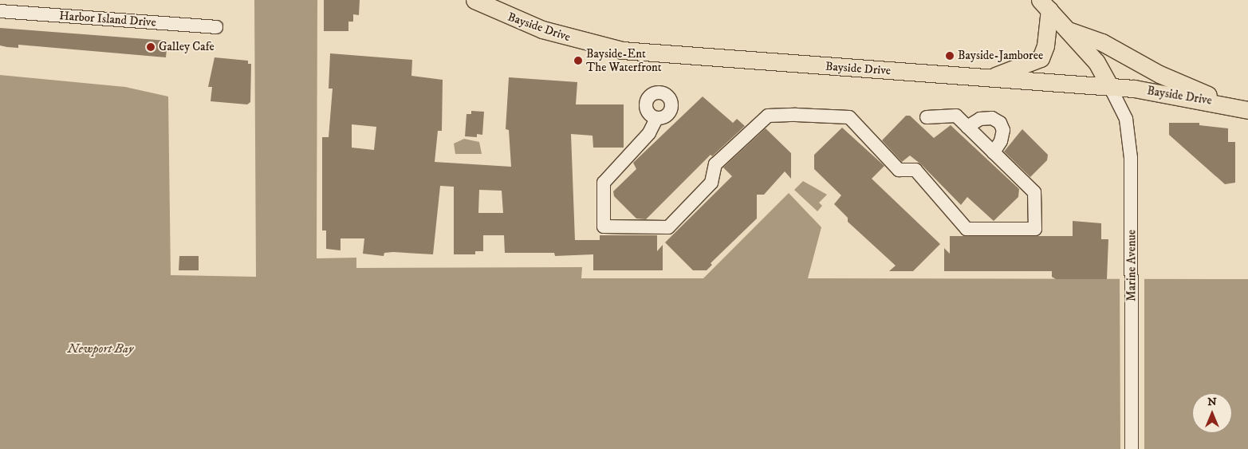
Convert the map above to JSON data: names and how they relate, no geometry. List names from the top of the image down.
{
  "streets": {
    "main road": ["Bayside Drive"],
    "street": ["Harbor Island Drive", "Marine Avenue"]
  },
  "crossings": [
    ["Bayside Drive", "Marine Avenue"]
  ],
  "water": ["Newport Bay"],
  "places": ["Galley Cafe", "Bayside-Jamboree", "Bayside-Ent The Waterfront"],
  "north": "top"
}
